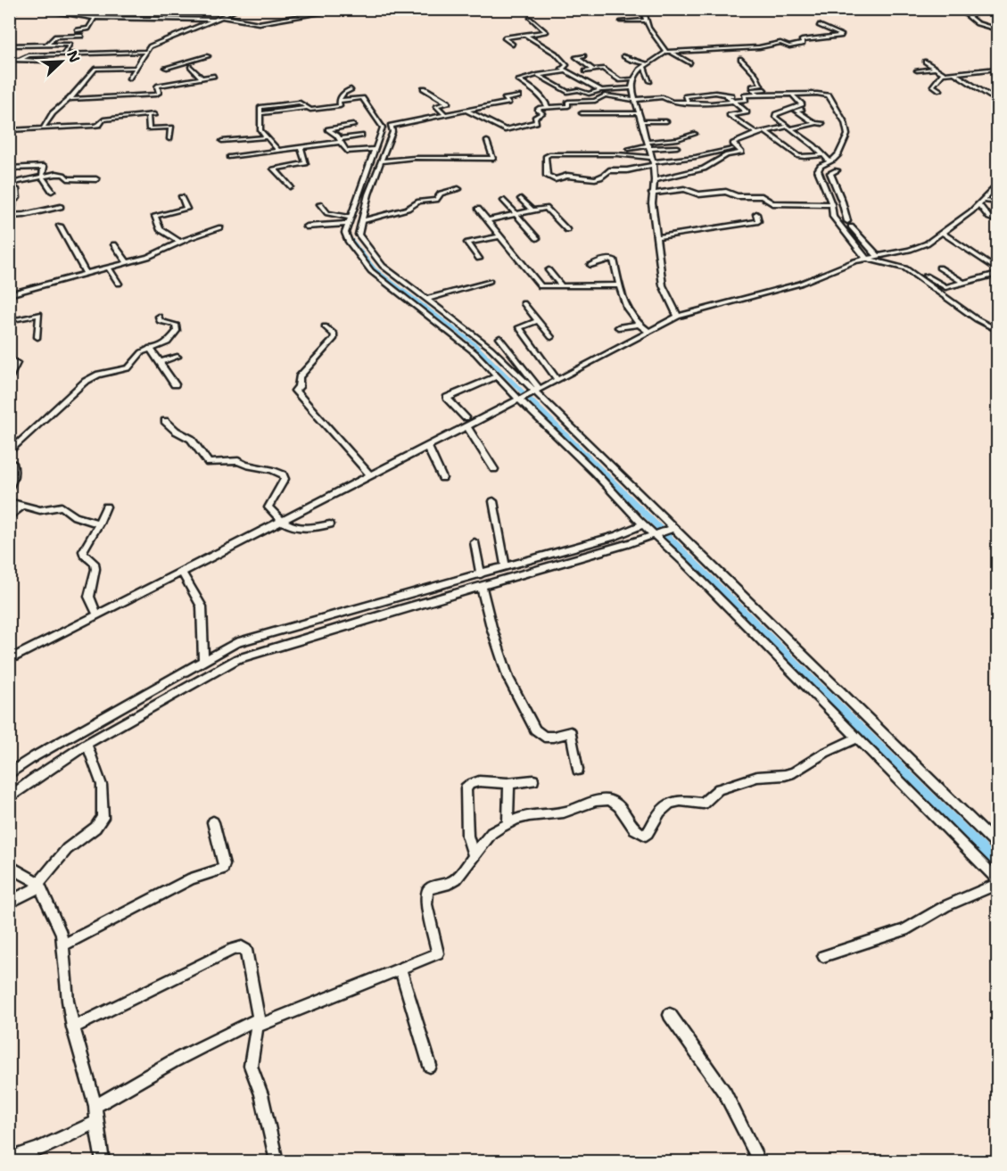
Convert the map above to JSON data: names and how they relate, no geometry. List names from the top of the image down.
{
  "north": "top right"
}
